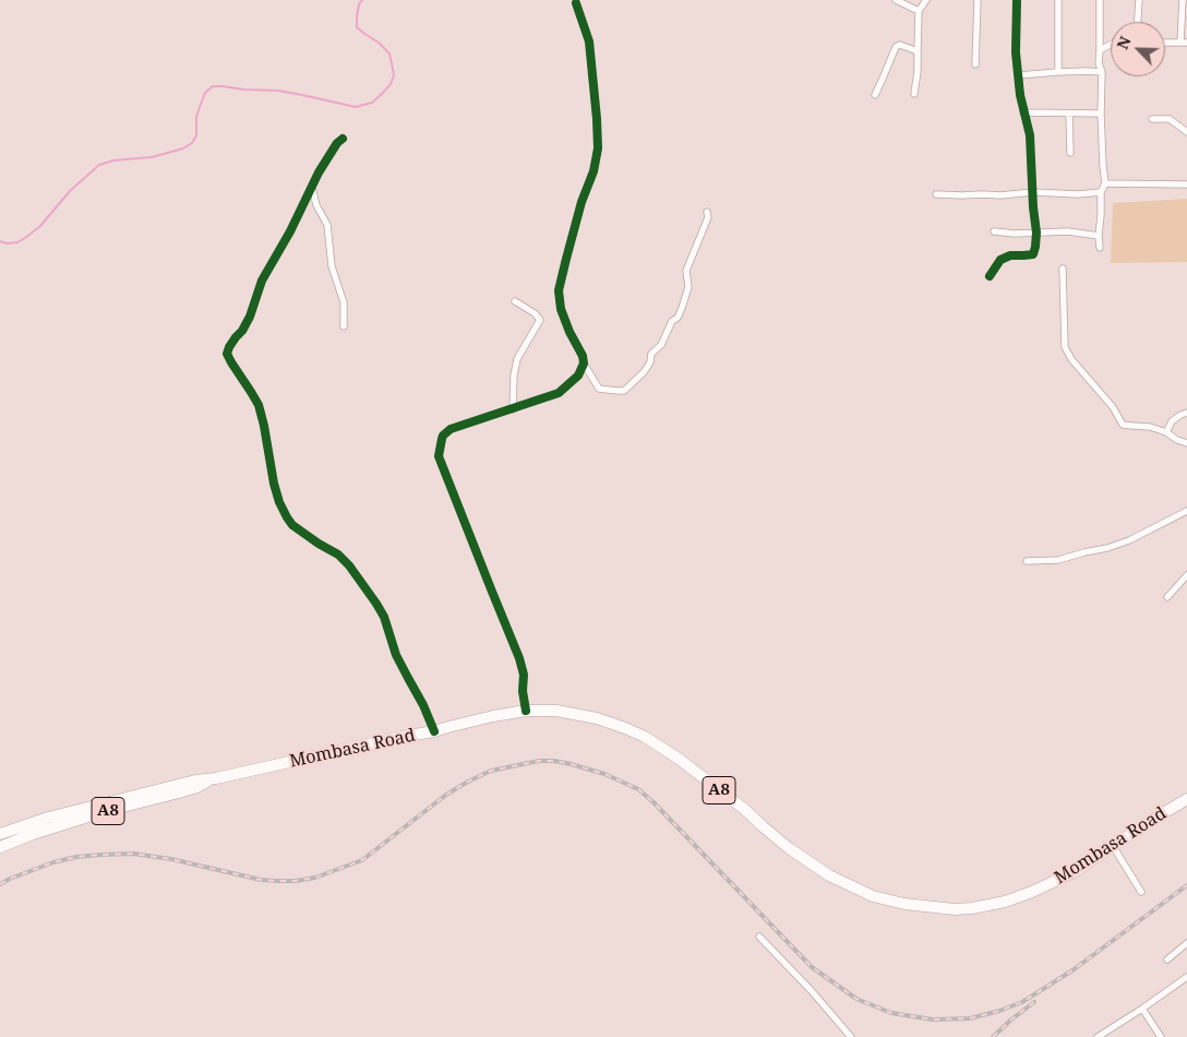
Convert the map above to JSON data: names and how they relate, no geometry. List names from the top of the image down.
{
  "streets": {
    "highway": ["Mombasa Road", "A8"]
  },
  "north": "top left"
}
